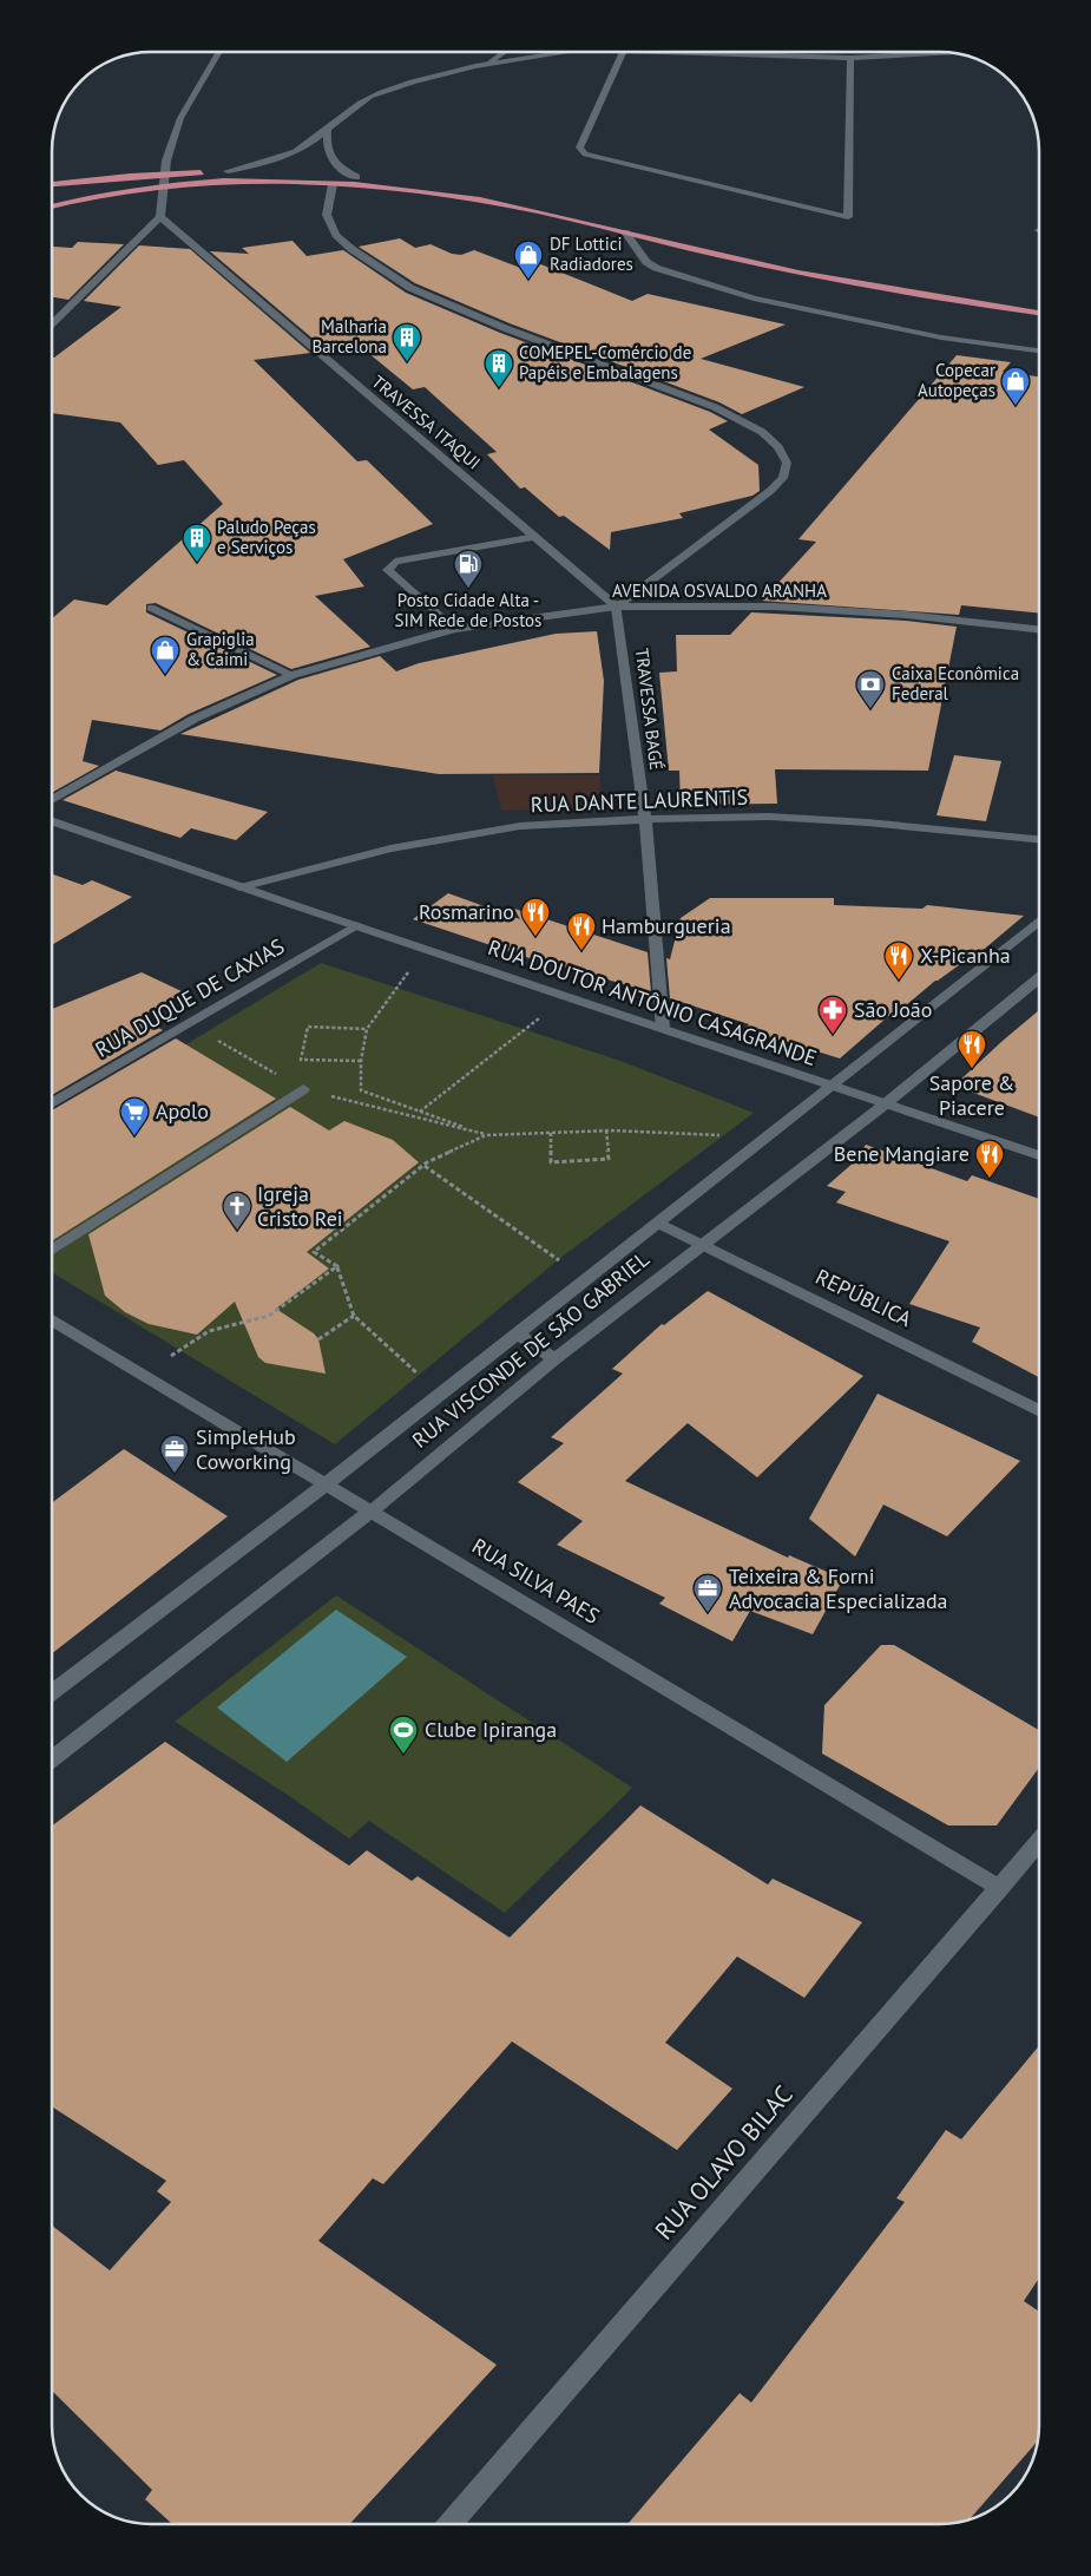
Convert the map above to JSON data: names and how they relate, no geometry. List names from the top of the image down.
{
  "streets": {
    "street": [
      "TRAVESSA ITAQUI",
      "AVENIDA OSVALDO ARANHA",
      "TRAVESSA BAGÉ",
      "RUA DANTE LAURENTIS",
      "RUA DUQUE DE CAXIAS",
      "RUA DOUTOR ANTÔNIO CASAGRANDE",
      "REPÚBLICA",
      "RUA VISCONDE DE SÃO GABRIEL",
      "RUA SILVA PAES",
      "RUA OLAVO BILAC"
    ]
  },
  "crossings": [
    ["TRAVESSA ITAQUI", "AVENIDA OSVALDO ARANHA"],
    ["TRAVESSA ITAQUI", "TRAVESSA BAGÉ"],
    ["AVENIDA OSVALDO ARANHA", "TRAVESSA BAGÉ"],
    ["TRAVESSA BAGÉ", "RUA DANTE LAURENTIS"],
    ["TRAVESSA BAGÉ", "RUA DOUTOR ANTÔNIO CASAGRANDE"],
    ["RUA DANTE LAURENTIS", "RUA DOUTOR ANTÔNIO CASAGRANDE"],
    ["RUA DUQUE DE CAXIAS", "RUA DOUTOR ANTÔNIO CASAGRANDE"],
    ["RUA DOUTOR ANTÔNIO CASAGRANDE", "RUA VISCONDE DE SÃO GABRIEL"],
    ["REPÚBLICA", "RUA VISCONDE DE SÃO GABRIEL"],
    ["RUA VISCONDE DE SÃO GABRIEL", "RUA SILVA PAES"],
    ["RUA SILVA PAES", "RUA OLAVO BILAC"]
  ],
  "places": {
    "shop": ["DF Lottici Radiadores", "Copecar Autopeças", "Grapiglia & Caimi"],
    "building": ["Malharia Barcelona", "COMEPEL-Comércio de Papéis e Embalagens", "Paludo Peças e Serviços"],
    "fuel station": ["Posto Cidade Alta - SIM Rede de Postos"],
    "bank": ["Caixa Econômica Federal"],
    "restaurant": [
      "Rosmarino",
      "Hamburgueria",
      "X-Picanha",
      "Sapore & Piacere",
      "Bene Mangiare"
    ],
    "pharmacy": ["São João"],
    "supermarket": ["Apolo"],
    "church": ["Igreja Cristo Rei"],
    "office": ["SimpleHub Coworking", "Teixeira & Forni Advocacia Especializada"],
    "sports": ["Clube Ipiranga"]
  }
}
